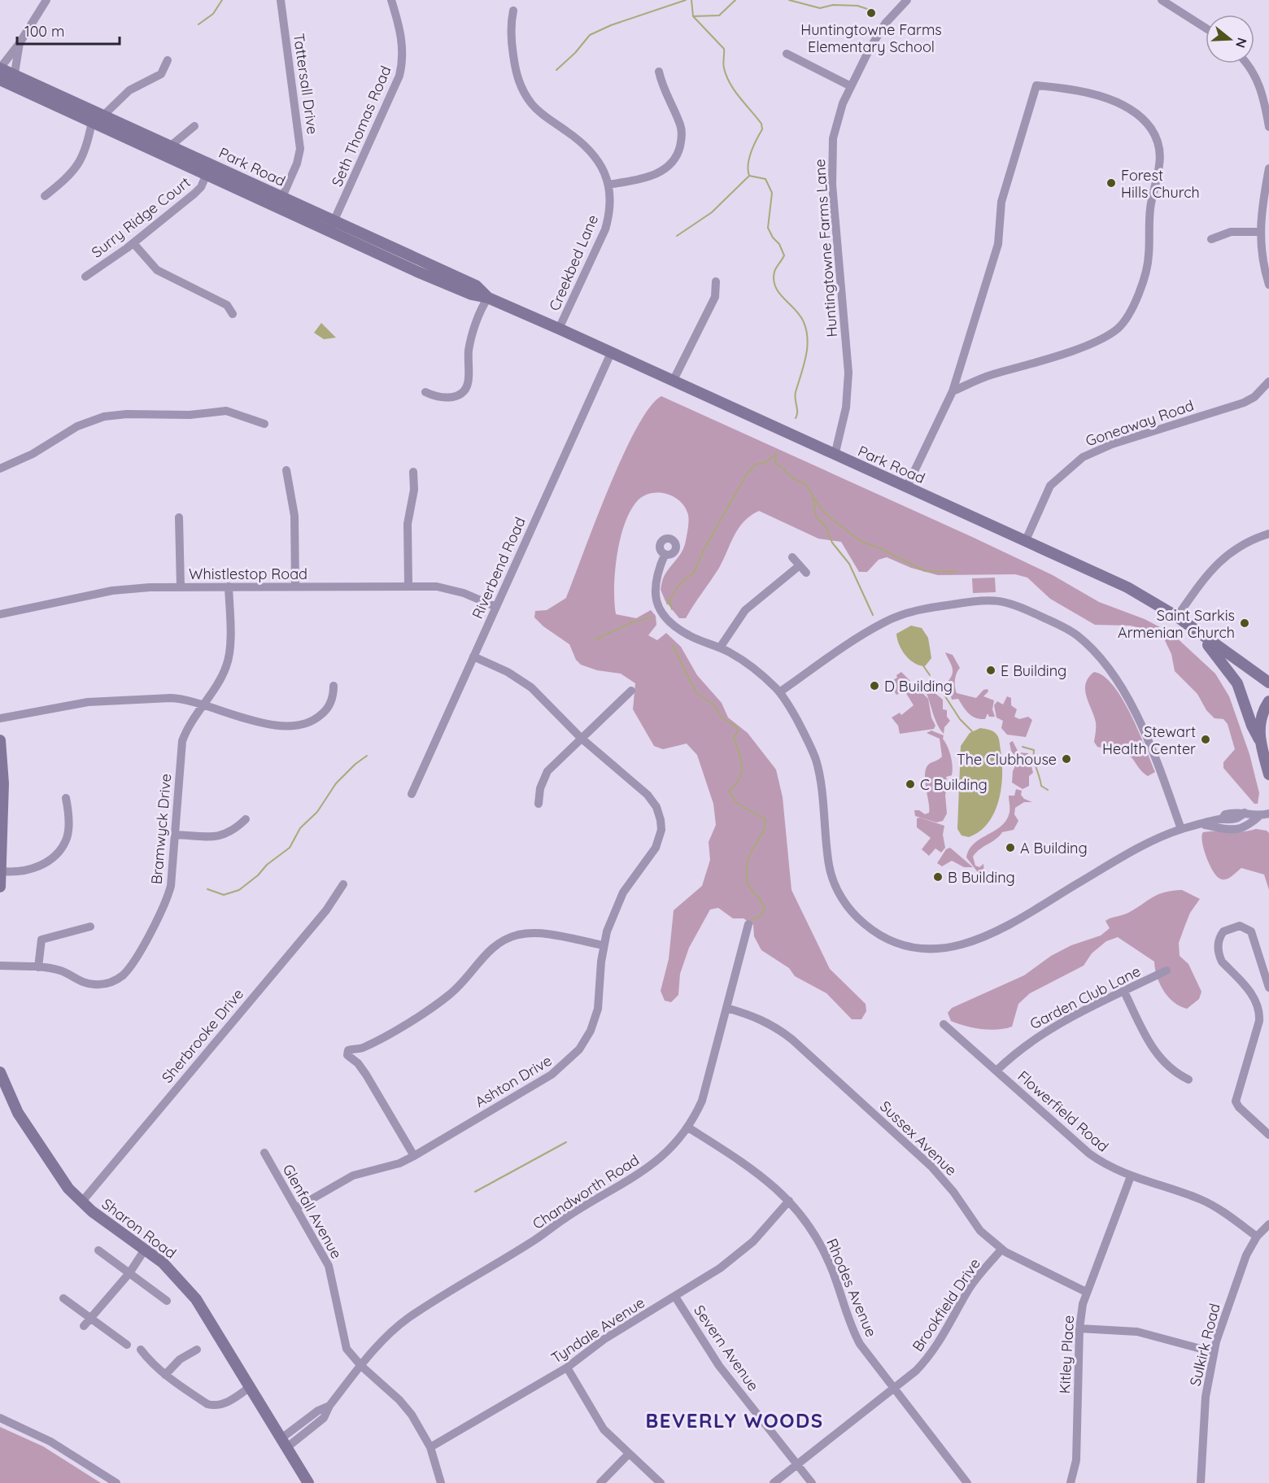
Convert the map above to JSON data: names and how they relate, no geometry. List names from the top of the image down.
{
  "streets": {
    "main road": ["Park Road", "Sharon Road"],
    "street": [
      "Tattersall Drive",
      "Seth Thomas Road",
      "Surry Ridge Court",
      "Huntingtowne Farms Lane",
      "Creekbed Lane",
      "Goneaway Road",
      "Riverbend Road",
      "Whistlestop Road",
      "Bramwyck Drive",
      "Garden Club Lane",
      "Sherbrooke Drive",
      "Ashton Drive",
      "Flowerfield Road",
      "Sussex Avenue",
      "Chandworth Road",
      "Glenfall Avenue",
      "Rhodes Avenue",
      "Brookfield Drive",
      "Tyndale Avenue",
      "Sulkirk Road",
      "Severn Avenue",
      "Kitley Place"
    ]
  },
  "crossings": [
    ["Tattersall Drive", "Park Road"],
    ["Seth Thomas Road", "Park Road"],
    ["Park Road", "Surry Ridge Court"],
    ["Park Road", "Huntingtowne Farms Lane"],
    ["Park Road", "Creekbed Lane"],
    ["Park Road", "Goneaway Road"],
    ["Park Road", "Riverbend Road"],
    ["Riverbend Road", "Whistlestop Road"],
    ["Riverbend Road", "Ashton Drive"],
    ["Whistlestop Road", "Bramwyck Drive"],
    ["Garden Club Lane", "Flowerfield Road"],
    ["Sherbrooke Drive", "Sharon Road"],
    ["Ashton Drive", "Glenfall Avenue"],
    ["Flowerfield Road", "Sulkirk Road"],
    ["Flowerfield Road", "Kitley Place"],
    ["Sussex Avenue", "Chandworth Road"],
    ["Sussex Avenue", "Brookfield Drive"],
    ["Sussex Avenue", "Kitley Place"],
    ["Chandworth Road", "Glenfall Avenue"],
    ["Chandworth Road", "Sharon Road"],
    ["Chandworth Road", "Rhodes Avenue"],
    ["Glenfall Avenue", "Tyndale Avenue"],
    ["Rhodes Avenue", "Brookfield Drive"],
    ["Rhodes Avenue", "Tyndale Avenue"],
    ["Brookfield Drive", "Severn Avenue"],
    ["Tyndale Avenue", "Severn Avenue"]
  ],
  "districts": ["BEVERLY WOODS"],
  "places": [
    "Huntingtowne Farms Elementary School",
    "Forest Hills Church",
    "Saint Sarkis Armenian Church",
    "E Building",
    "D Building",
    "Stewart Health Center",
    "The Clubhouse",
    "C Building",
    "A Building",
    "B Building"
  ],
  "scale_bar": "100 m",
  "north": "right"
}
